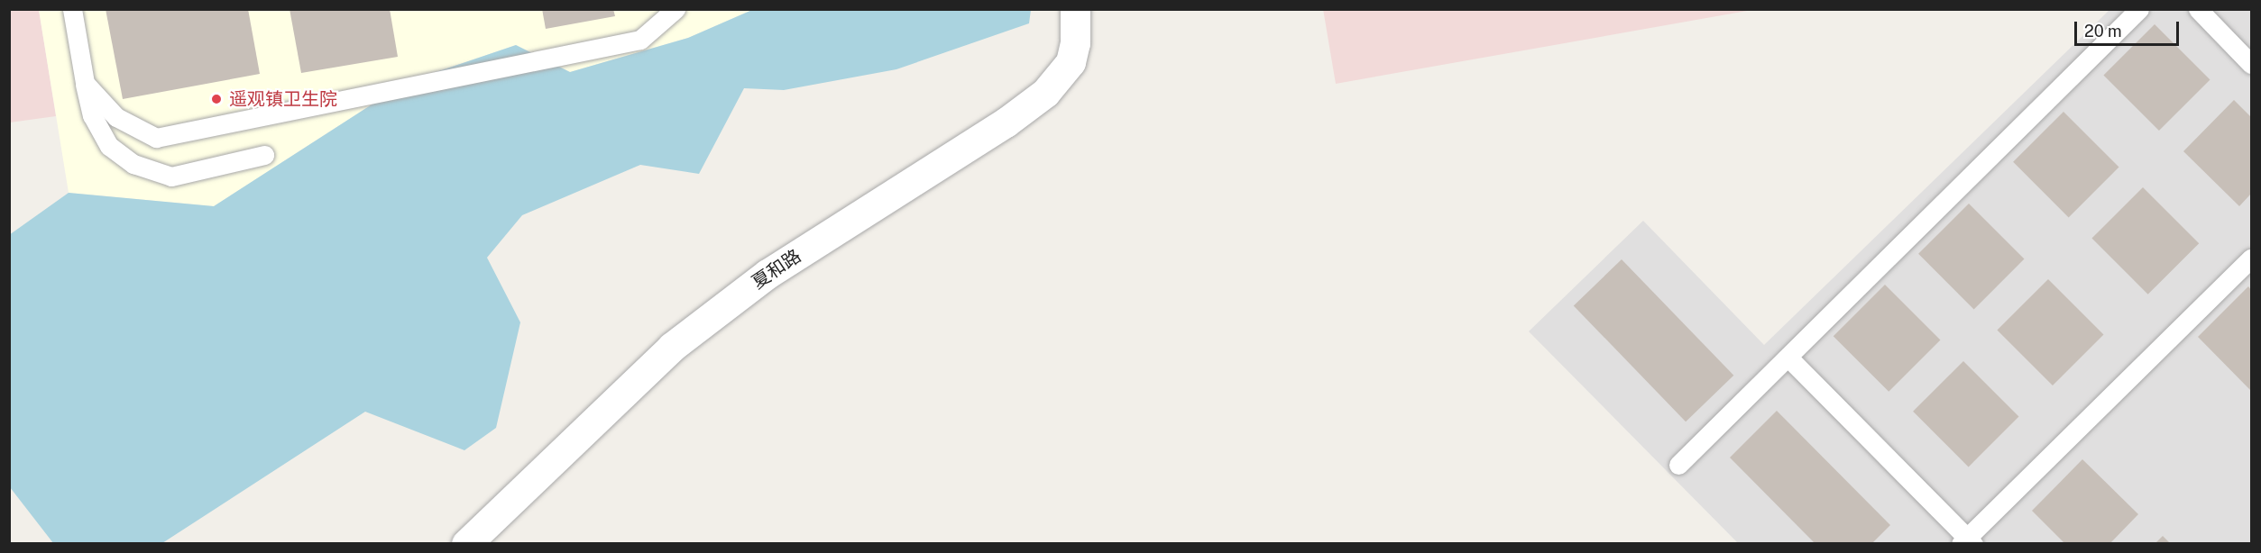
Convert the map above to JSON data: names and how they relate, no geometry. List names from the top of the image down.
{
  "streets": {
    "street": ["夏和路"]
  },
  "places": ["遥观镇卫生院"],
  "scale_bar": "20 m"
}
